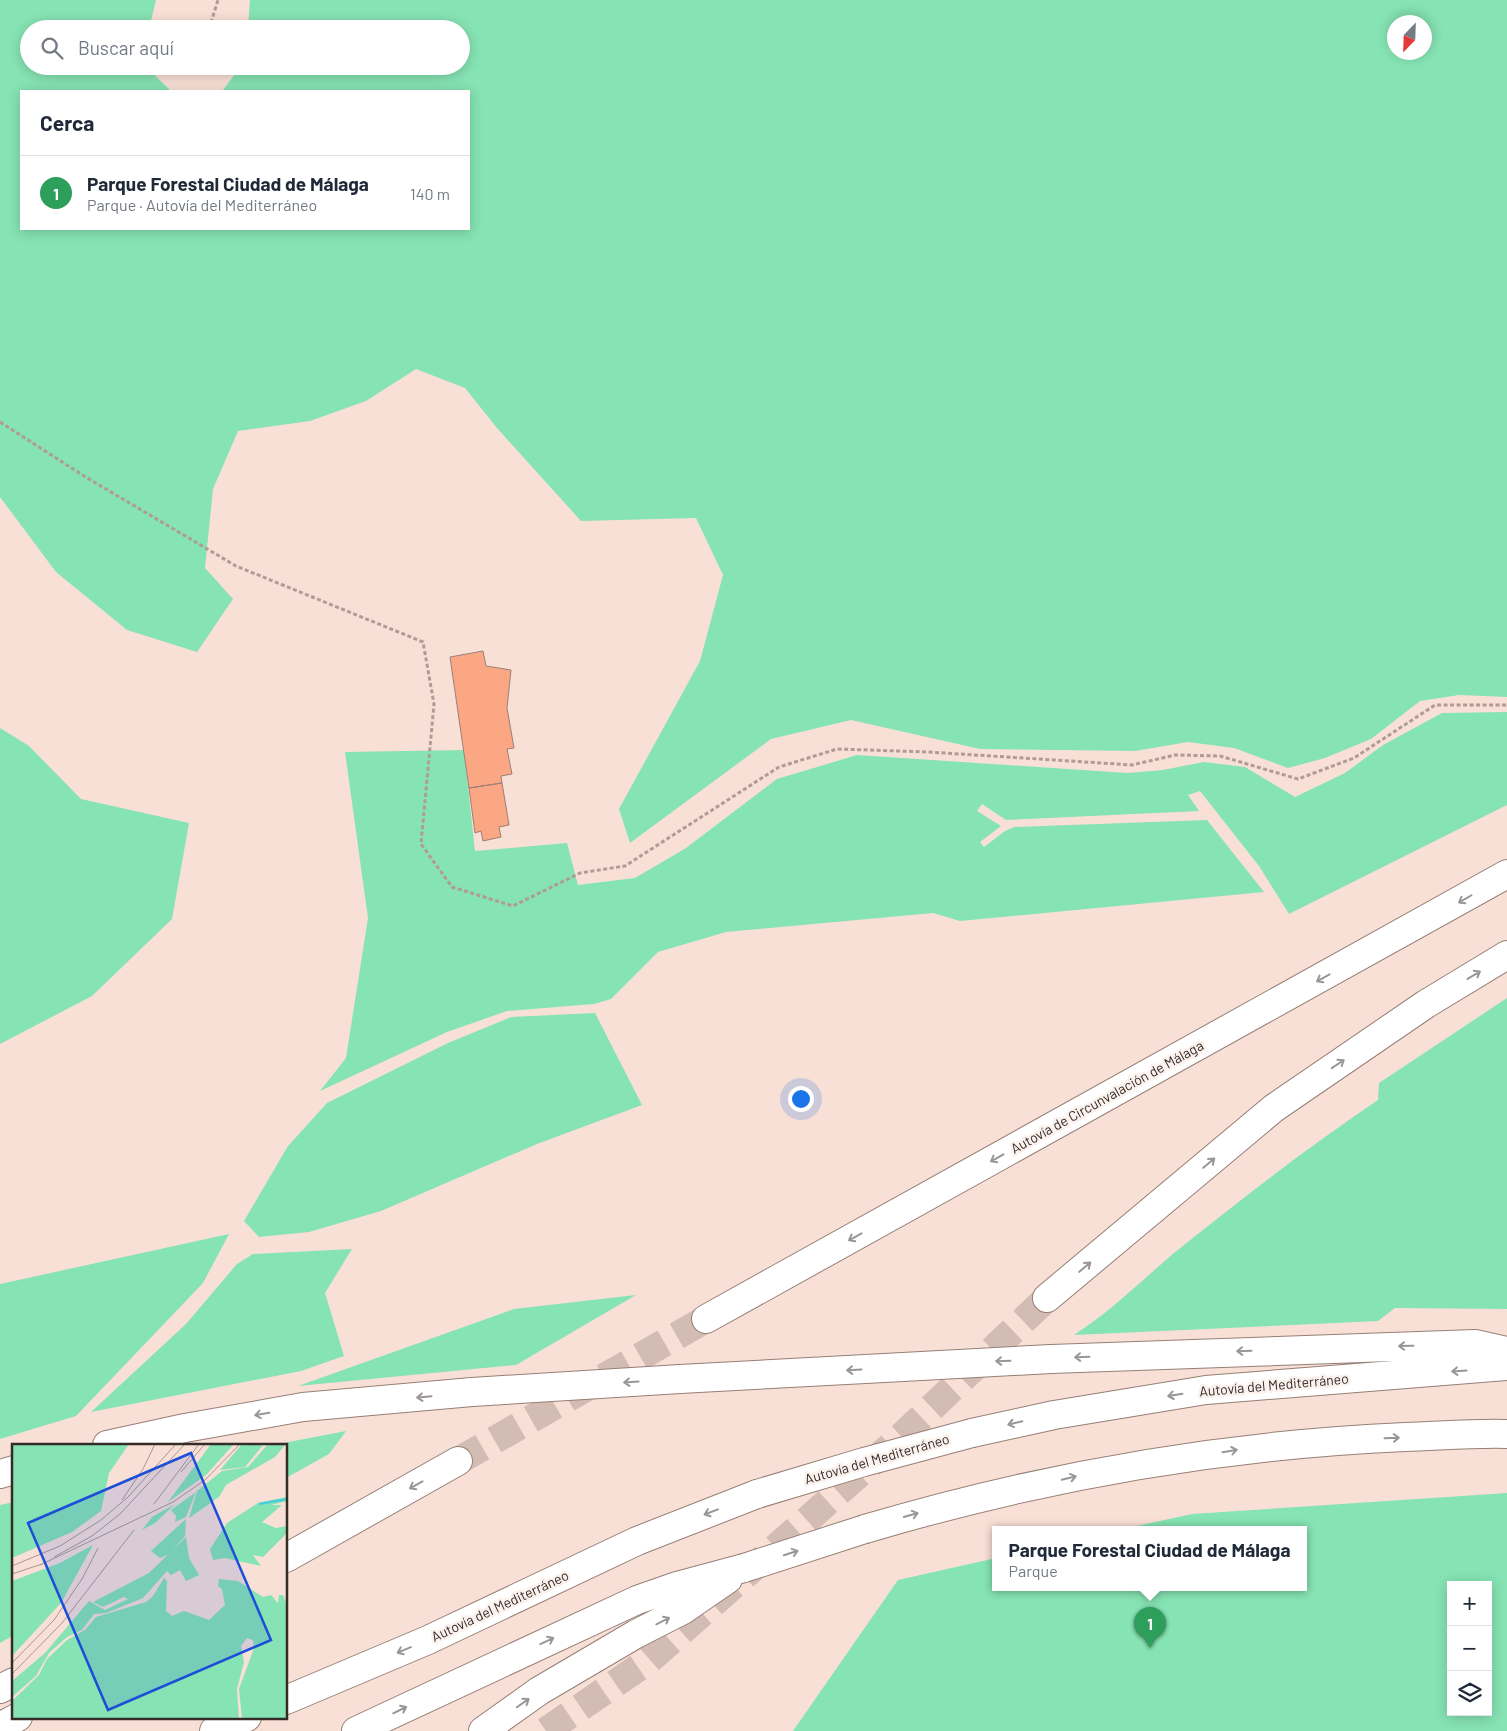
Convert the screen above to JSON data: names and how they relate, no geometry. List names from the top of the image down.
{
  "streets": {
    "highway": ["Autovía de Circunvalación de Málaga", "Autovía del Mediterráneo"]
  },
  "north": "bottom left",
  "page": {
    "search": "Buscar aquí",
    "heading": "Cerca",
    "list": [
      {
        "mark": "1",
        "name": "Parque Forestal Ciudad de Málaga",
        "note": "Parque · Autovía del Mediterráneo",
        "value": "140 m"
      }
    ],
    "popup": ["Parque Forestal Ciudad de Málaga", "Parque"],
    "map_buttons": ["+", "−"],
    "pins": "1"
  }
}
